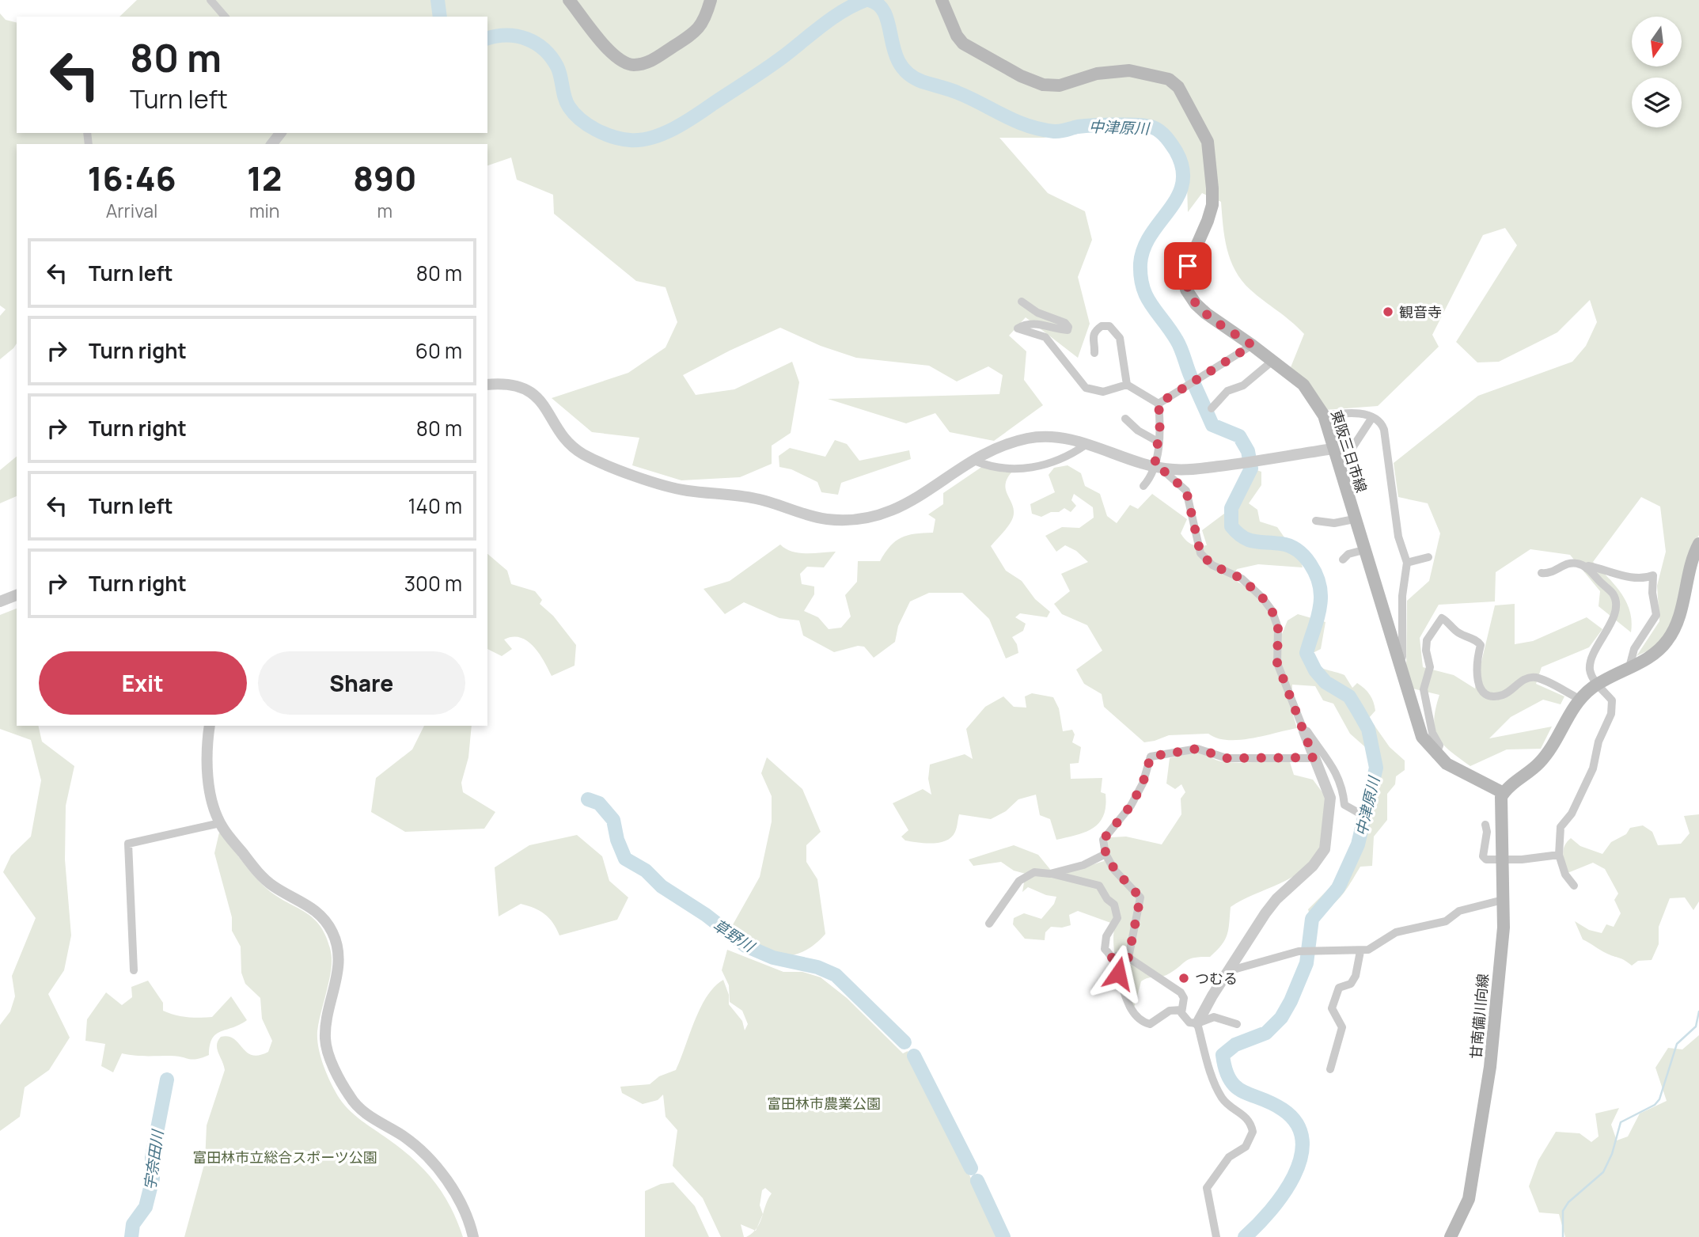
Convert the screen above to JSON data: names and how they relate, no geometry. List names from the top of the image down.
{
  "streets": {
    "main road": ["東阪三日市線", "甘南備川向線"]
  },
  "crossings": [
    ["東阪三日市線", "甘南備川向線"]
  ],
  "water": ["中津原川", "草野川", "宇奈田川"],
  "parks": ["富田林市農業公園", "富田林市立総合スポーツ公園"],
  "places": ["観音寺", "つむる"],
  "north": "bottom",
  "page": {
    "turn": ["80 m", "Turn left"],
    "eta": [
      "16:46",
      "Arrival",
      "12",
      "min",
      "890",
      "m"
    ],
    "list": [
      {
        "name": "Turn left",
        "value": "80 m"
      },
      {
        "name": "Turn right",
        "value": "60 m"
      },
      {
        "name": "Turn right",
        "value": "80 m"
      },
      {
        "name": "Turn left",
        "value": "140 m"
      },
      {
        "name": "Turn right",
        "value": "300 m"
      }
    ],
    "buttons": ["Exit", "Share"]
  }
}
